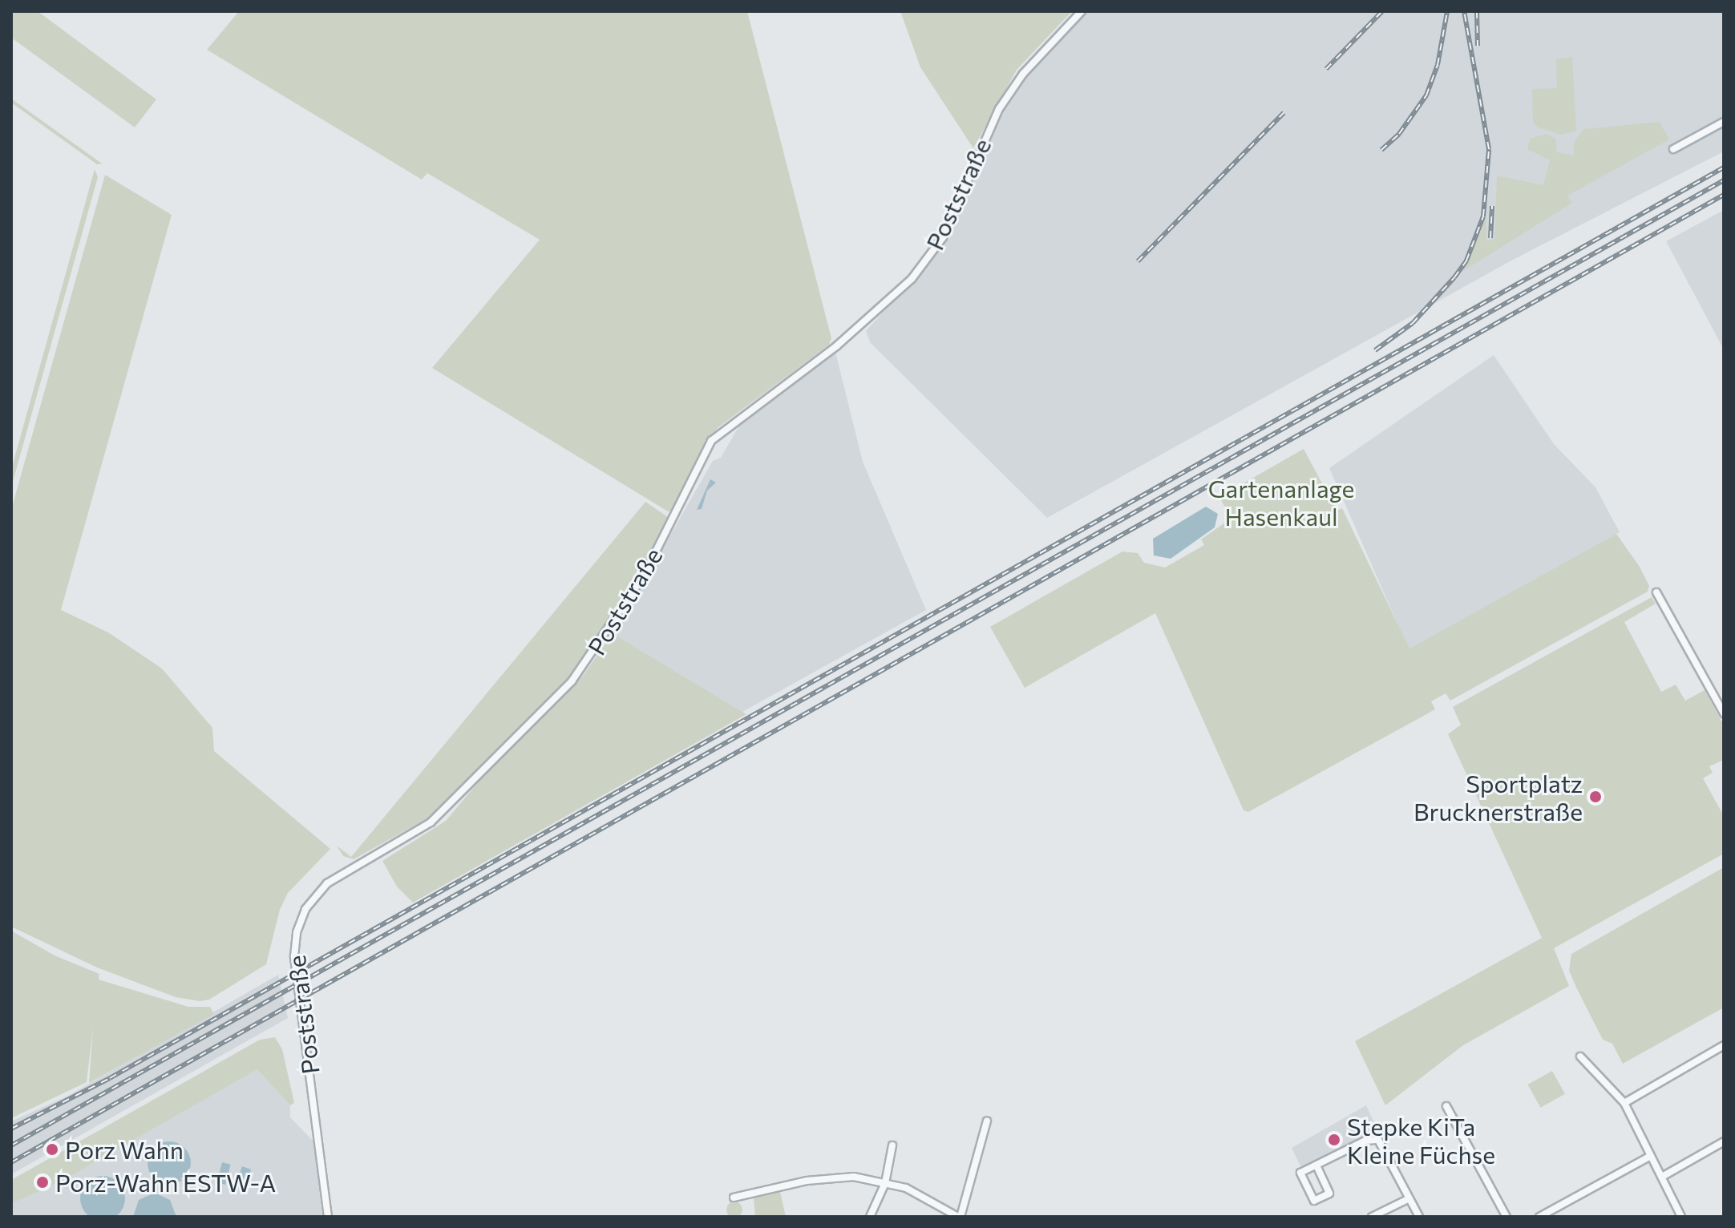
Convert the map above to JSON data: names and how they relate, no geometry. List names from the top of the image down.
{
  "streets": {
    "street": ["Poststraße"]
  },
  "parks": ["Gartenanlage Hasenkaul"],
  "places": [
    "Sportplatz Brucknerstraße",
    "Stepke KiTa Kleine Füchse",
    "Porz Wahn",
    "Porz-Wahn ESTW-A"
  ]
}
